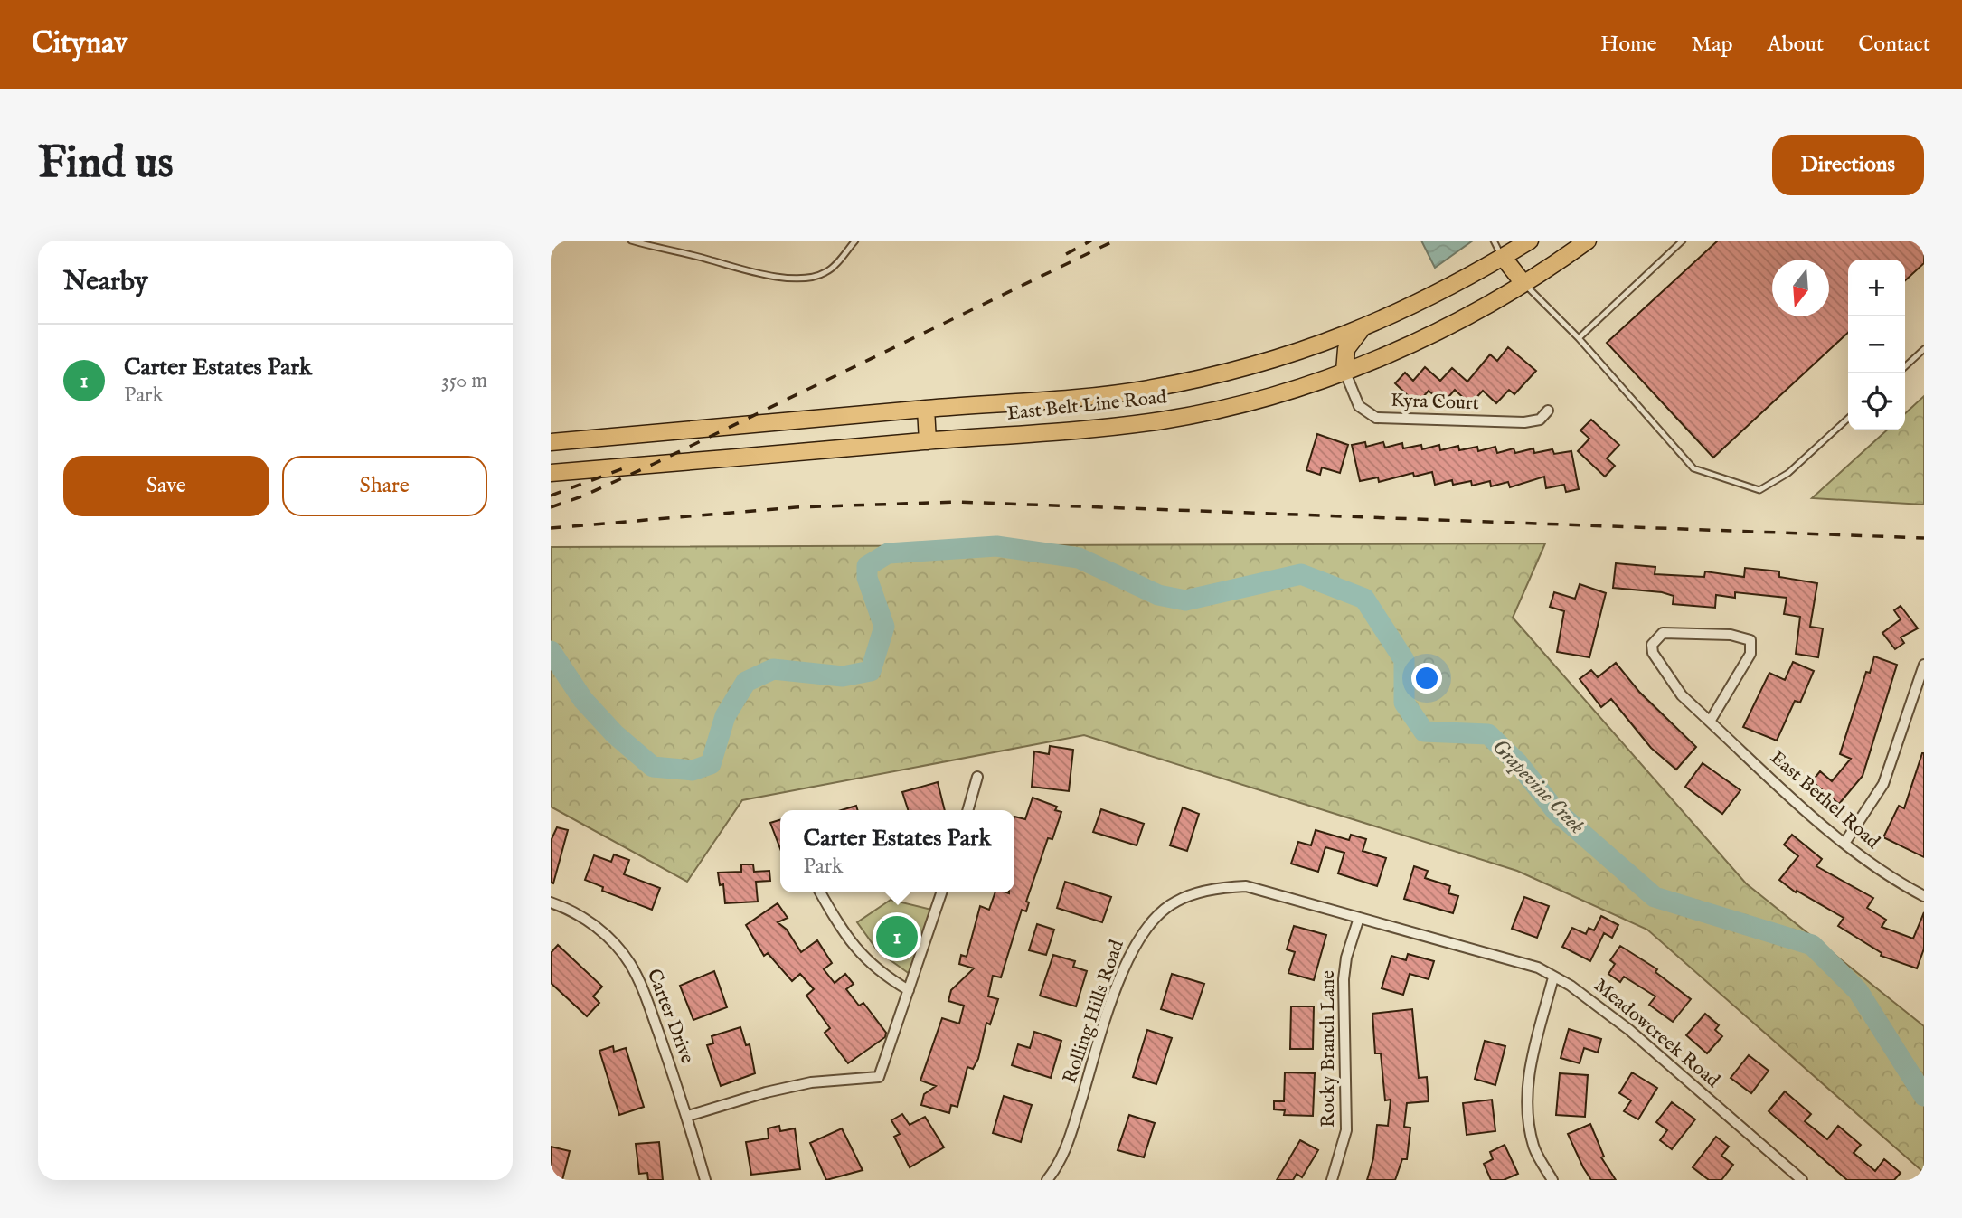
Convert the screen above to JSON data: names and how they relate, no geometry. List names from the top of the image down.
{
  "streets": {
    "main road": ["East Belt Line Road"],
    "street": [
      "Kyra Court",
      "East Bethel Road",
      "Rolling Hills Road",
      "Carter Drive",
      "Meadowcreek Road",
      "Rocky Branch Lane"
    ]
  },
  "crossings": [
    ["Kyra Court", "East Belt Line Road"],
    ["Rolling Hills Road", "Meadowcreek Road"],
    ["Rolling Hills Road", "Rocky Branch Lane"],
    ["Meadowcreek Road", "Rocky Branch Lane"]
  ],
  "water": ["Grapevine Creek"],
  "north": "bottom",
  "page": {
    "header": "Citynav",
    "nav": [
      "Home",
      "Map",
      "About",
      "Contact"
    ],
    "buttons": [
      "Directions",
      ["Save", "Share"]
    ],
    "title": "Find us",
    "heading": "Nearby",
    "map_buttons": ["+", "−"],
    "list": [
      {
        "mark": "1",
        "name": "Carter Estates Park",
        "note": "Park",
        "value": "350 m"
      }
    ],
    "popup": ["Carter Estates Park", "Park"],
    "pins": "1"
  }
}
